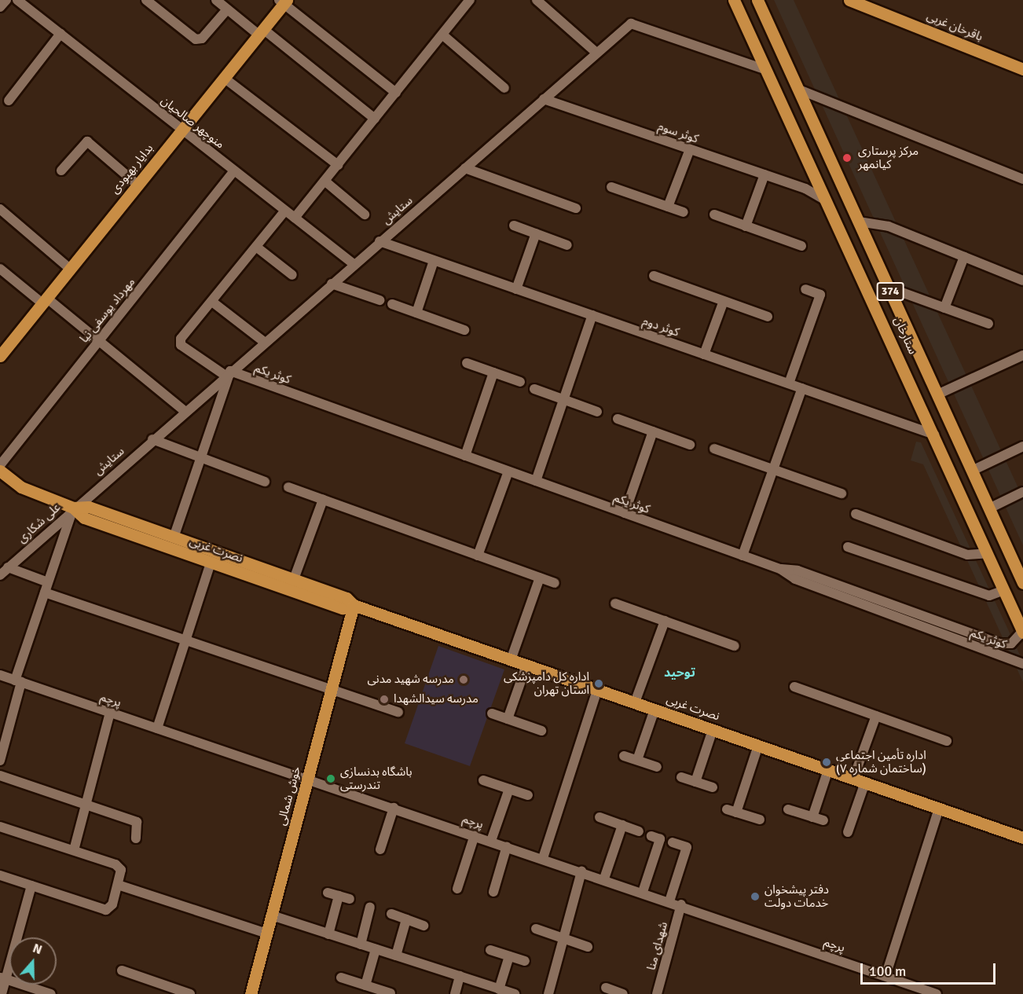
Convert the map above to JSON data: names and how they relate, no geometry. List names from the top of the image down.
{
  "streets": {
    "main road": [
      "باقرخان غربی",
      "بدایار بهبودی",
      "374",
      "ستارخان",
      "نصرت غربی",
      "خوش شمالی"
    ],
    "street": [
      "منوچهر صالحیان",
      "کوثر سوم",
      "ستایش",
      "مهرداد یوسفی نیا",
      "کوثر دوم",
      "کوثر یکم",
      "علی شکاری",
      "پرچم",
      "شهدای منا"
    ]
  },
  "crossings": [
    ["منوچهر صالحیان", "بدایار بهبودی"],
    ["منوچهر صالحیان", "ستایش"],
    ["منوچهر صالحیان", "مهرداد یوسفی نیا"],
    ["کوثر سوم", "ستایش"],
    ["کوثر سوم", "ستارخان"],
    ["ستایش", "کوثر دوم"],
    ["ستایش", "ستارخان"],
    ["ستایش", "کوثر یکم"],
    ["ستایش", "علی شکاری"],
    ["ستایش", "نصرت غربی"],
    ["کوثر دوم", "ستارخان"],
    ["علی شکاری", "نصرت غربی"],
    ["نصرت غربی", "خوش شمالی"],
    ["پرچم", "خوش شمالی"],
    ["پرچم", "شهدای منا"]
  ],
  "districts": ["توحید"],
  "places": [
    "مرکز پرستاری کیانمهر",
    "مدرسه شهید مدنی",
    "اداره کل دامپزشکی استان تهران",
    "مدرسه سیدالشهدا",
    "اداره تأمین اجتماعی (ساختمان شماره ۷)",
    "باشگاه بدنسازی تندرستی",
    "دفتر پیشخوان خدمات دولت"
  ],
  "scale_bar": "100 m",
  "north": "top"
}
